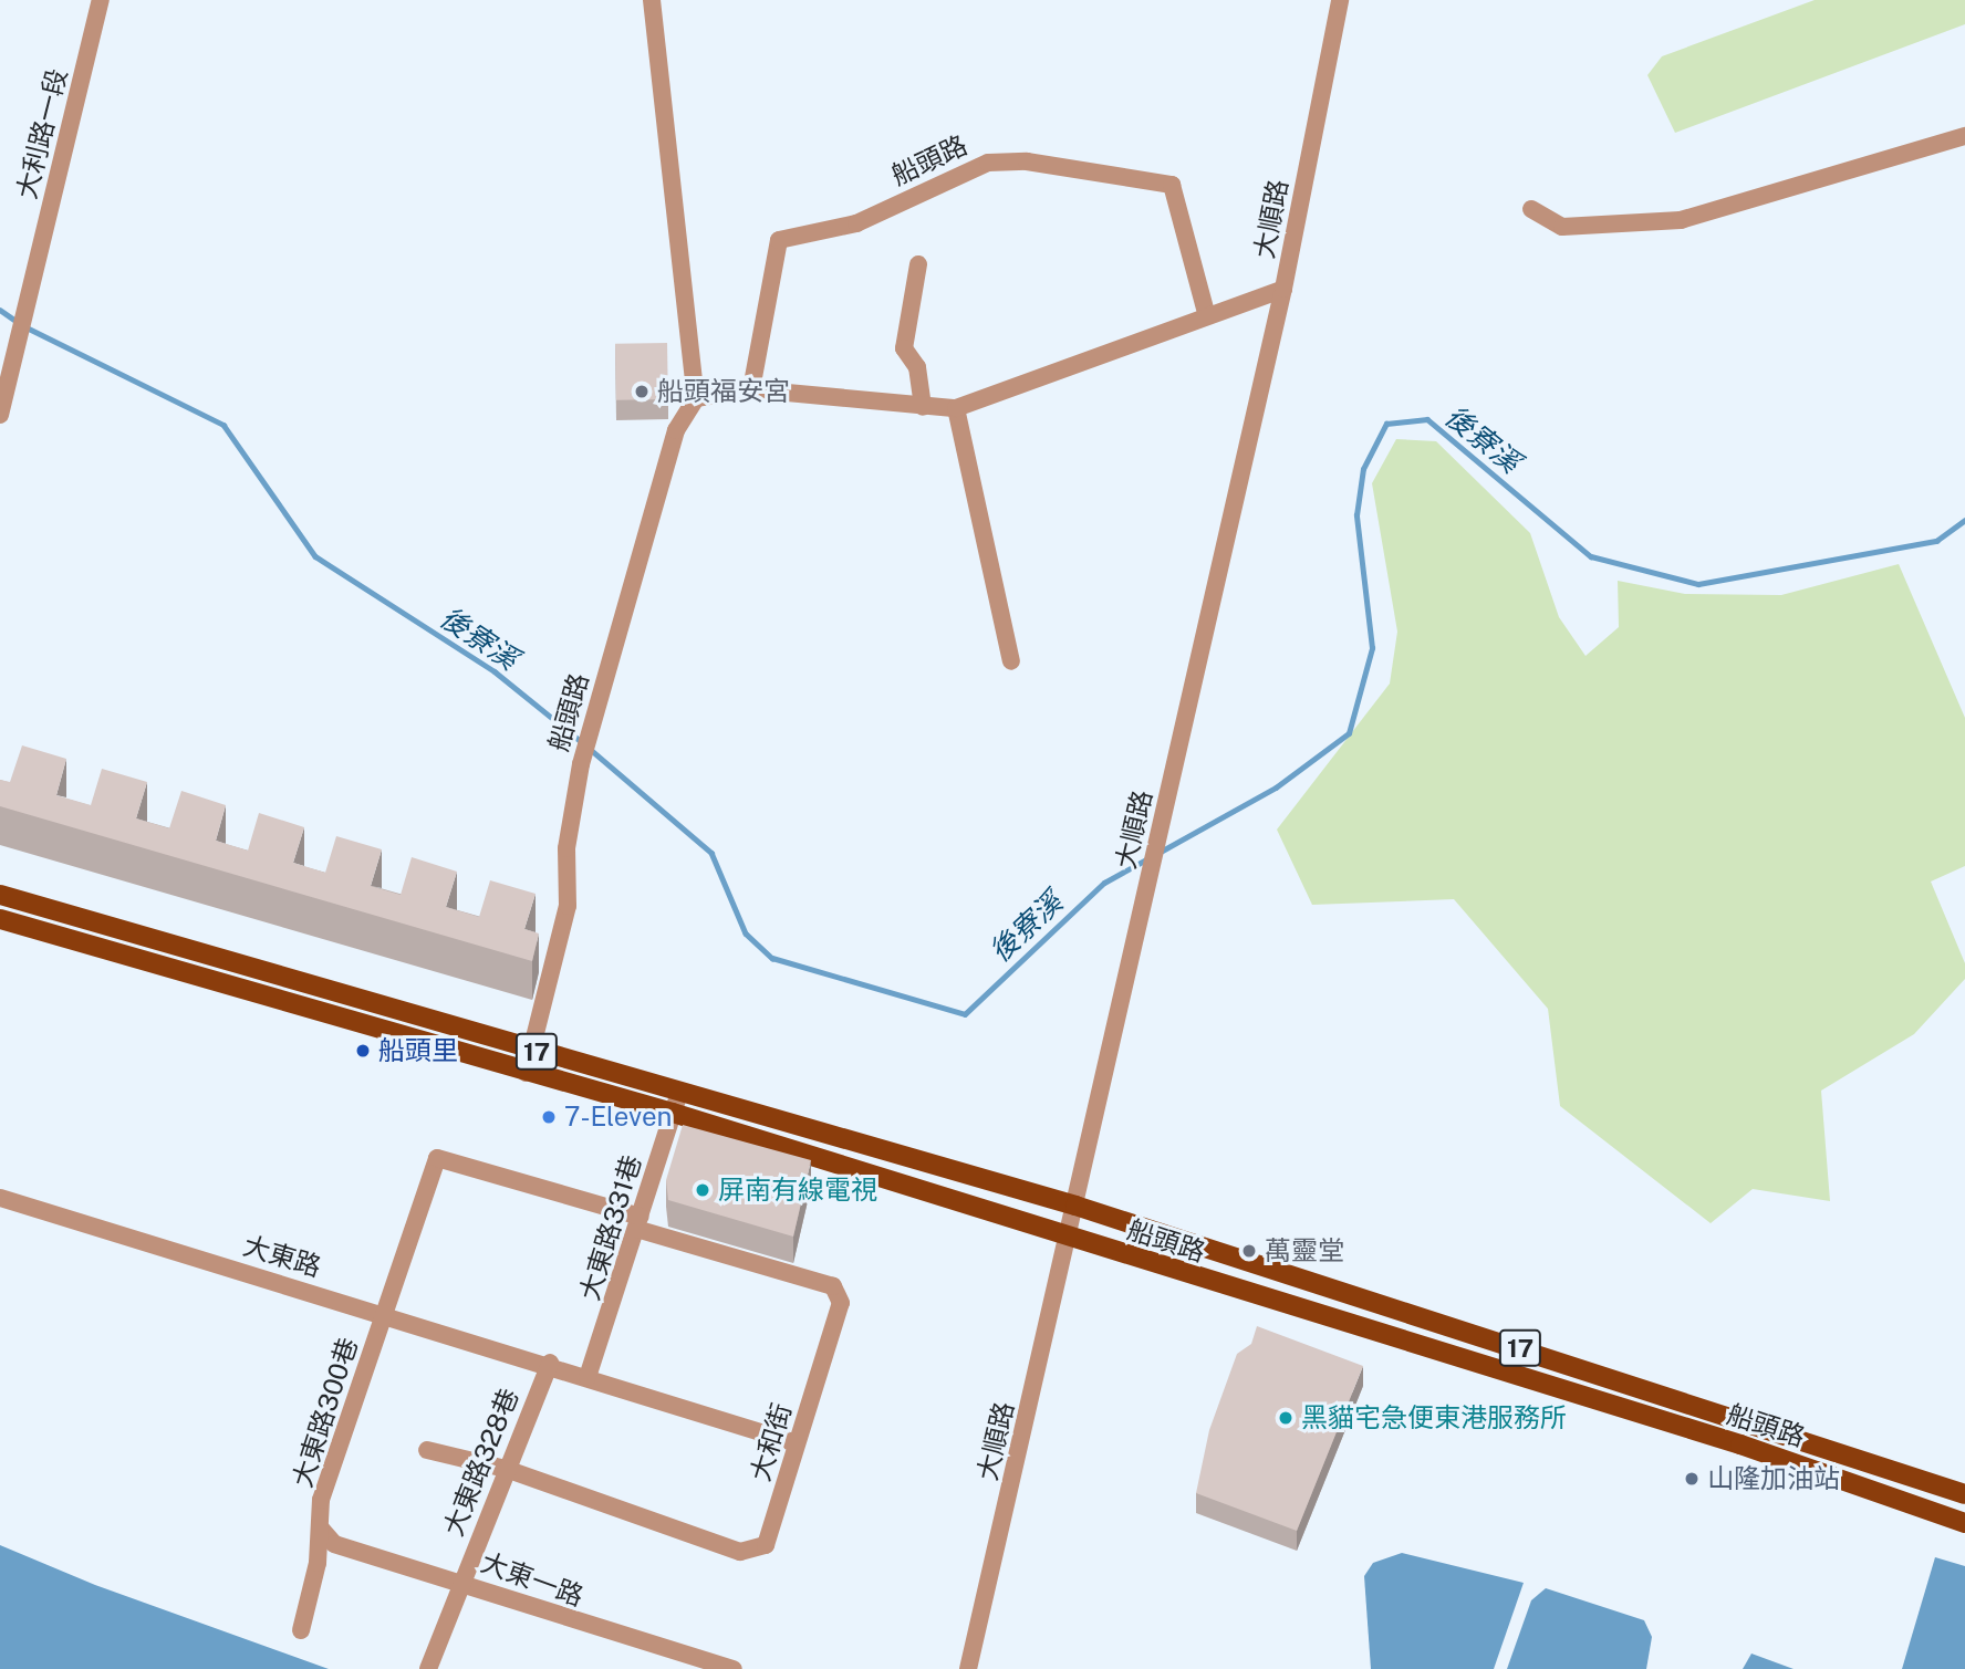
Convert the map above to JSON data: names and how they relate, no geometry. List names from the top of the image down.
{
  "streets": {
    "main road": ["船頭路", "17"],
    "street": [
      "大利路一段",
      "大順路",
      "大東路331巷",
      "大東路",
      "大東路300巷",
      "大和街",
      "大東路328巷",
      "大東一路"
    ]
  },
  "crossings": [
    ["船頭路", "大順路"],
    ["船頭路", "大東路331巷"],
    ["大東路331巷", "大東路"],
    ["大東路331巷", "大和街"],
    ["大東路", "大東路300巷"],
    ["大東路", "大和街"],
    ["大東路", "大東路328巷"],
    ["大東路300巷", "大和街"],
    ["大東路300巷", "大東一路"],
    ["大和街", "大東路328巷"],
    ["大東路328巷", "大東一路"]
  ],
  "water": ["後寮溪"],
  "places": [
    "船頭福安宮",
    "船頭里",
    "7-Eleven",
    "屏南有線電視",
    "萬靈堂",
    "黑貓宅急便東港服務所",
    "山隆加油站"
  ]
}
